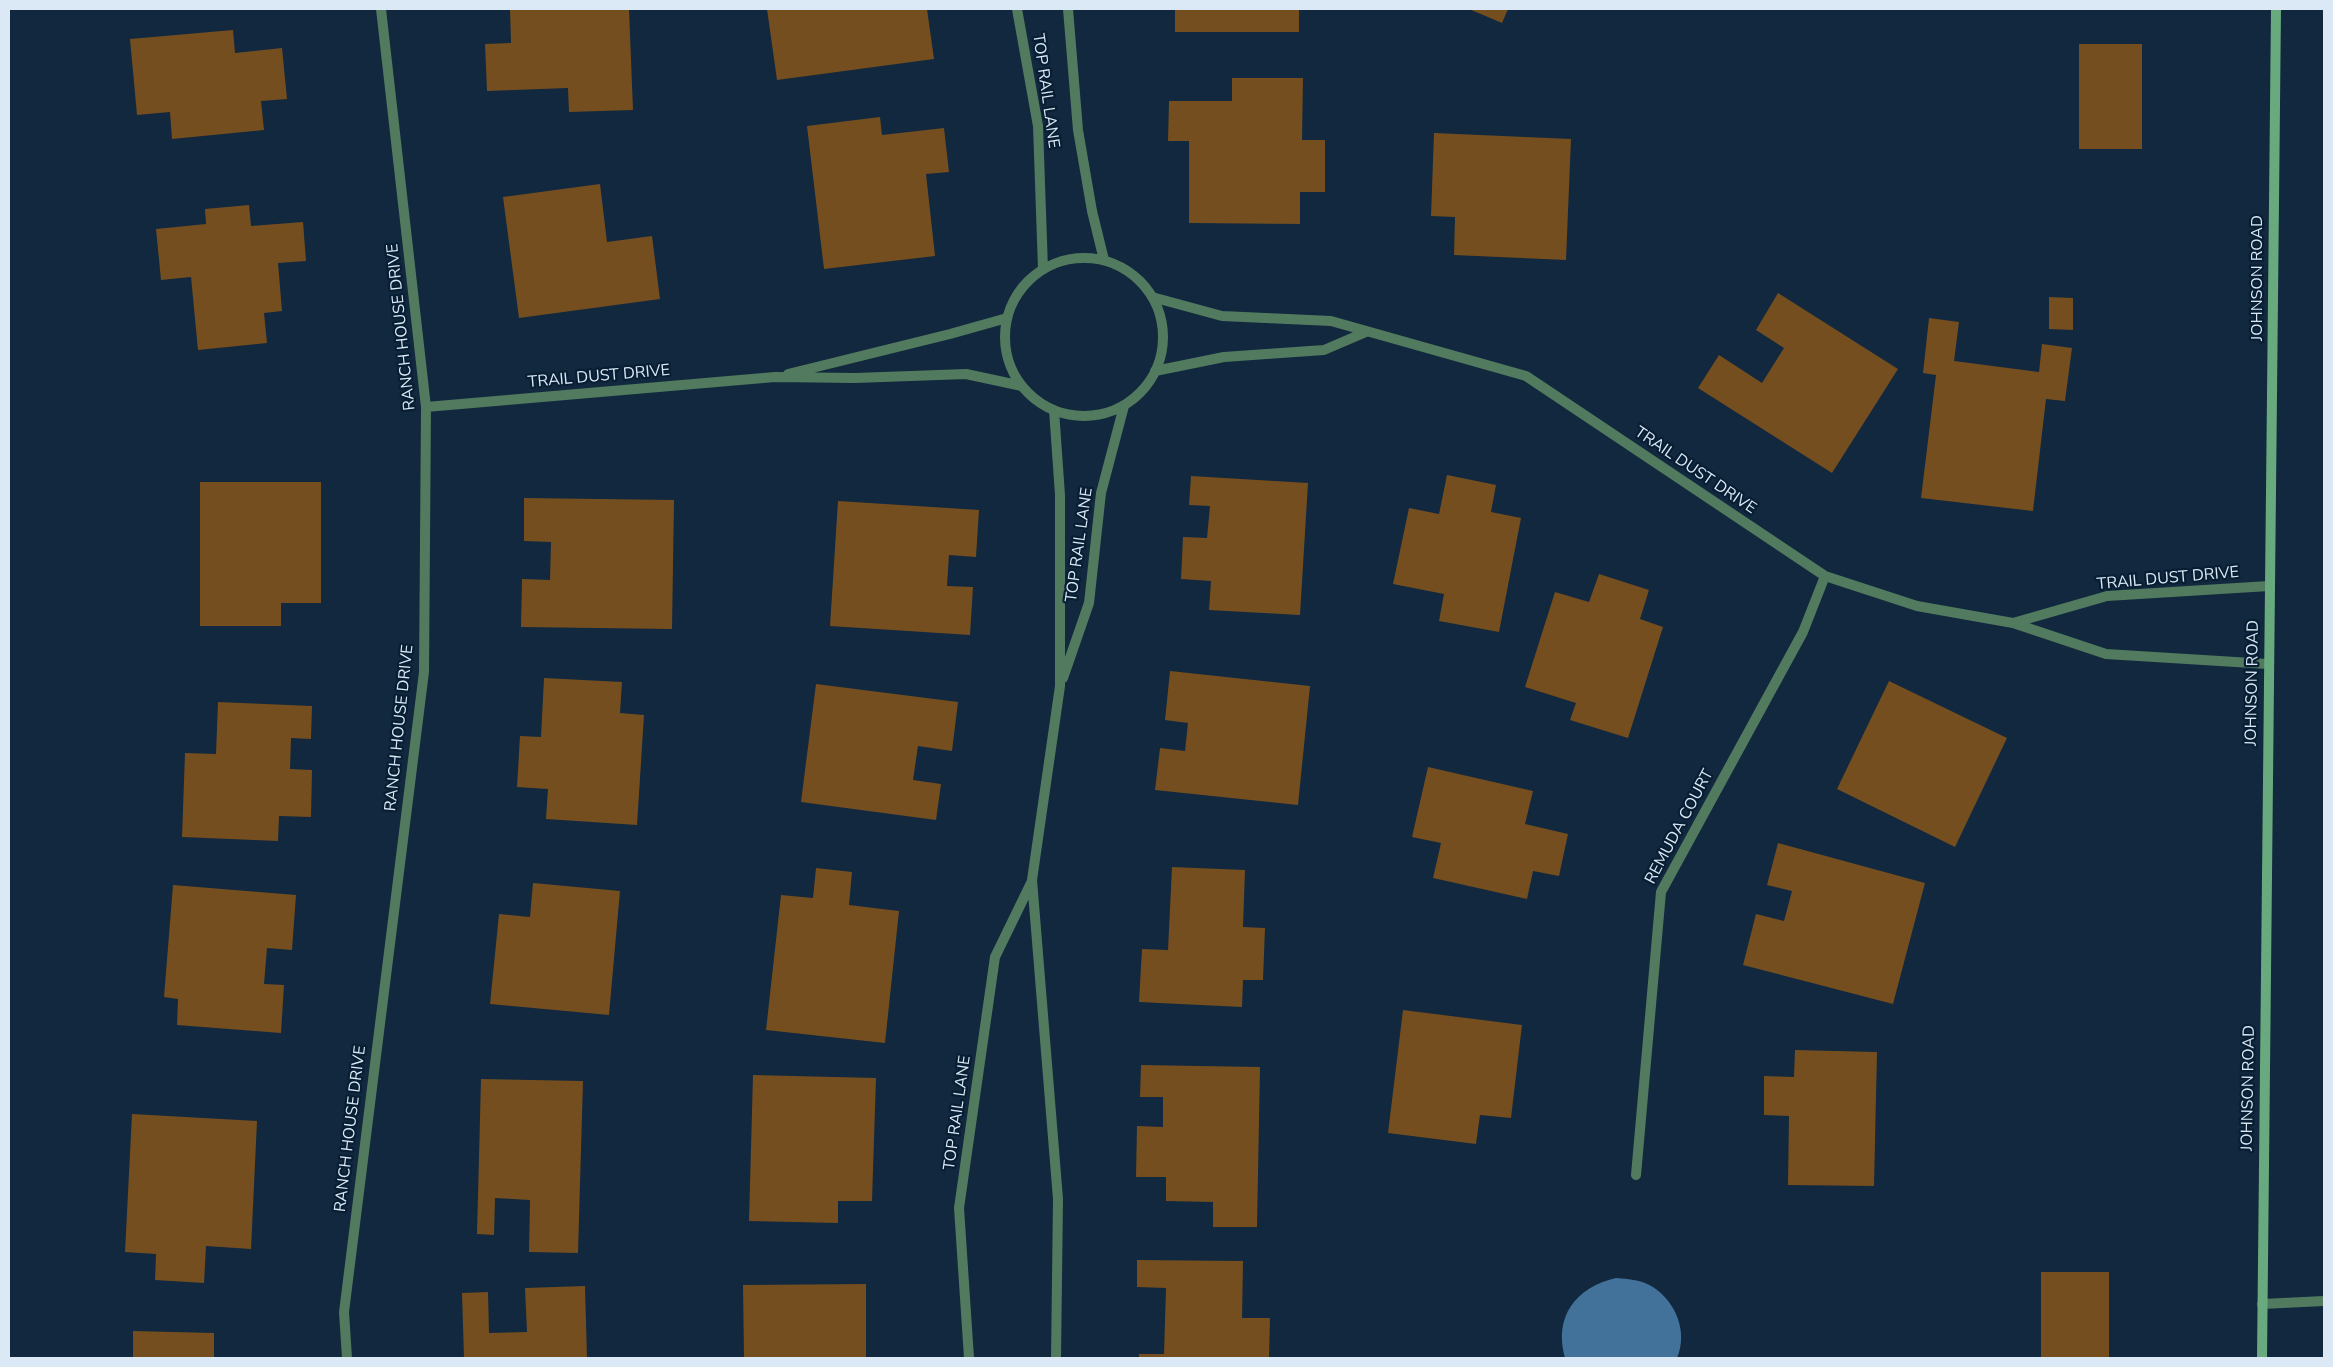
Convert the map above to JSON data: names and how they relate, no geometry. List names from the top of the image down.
{
  "streets": {
    "street": [
      "TOP RAIL LANE",
      "JOHNSON ROAD",
      "RANCH HOUSE DRIVE",
      "TRAIL DUST DRIVE",
      "REMUDA COURT"
    ]
  },
  "crossings": [
    ["TOP RAIL LANE", "TRAIL DUST DRIVE"],
    ["JOHNSON ROAD", "TRAIL DUST DRIVE"],
    ["RANCH HOUSE DRIVE", "TRAIL DUST DRIVE"],
    ["TRAIL DUST DRIVE", "REMUDA COURT"]
  ]
}
